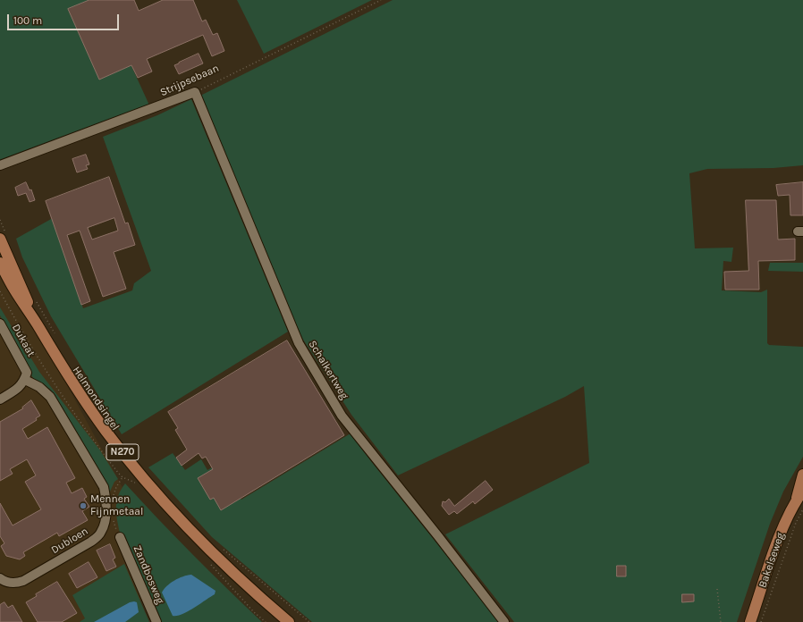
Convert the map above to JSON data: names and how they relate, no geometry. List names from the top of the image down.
{
  "streets": {
    "main road": ["Helmondsingel", "N270", "Bakelseweg"],
    "street": [
      "Strijpsebaan",
      "Dukaat",
      "Schalkertweg",
      "Dubloen",
      "Zandbosweg"
    ]
  },
  "crossings": [
    ["Strijpsebaan", "Schalkertweg"],
    ["Dukaat", "Dubloen"]
  ],
  "places": ["Mennen Fijnmetaal"],
  "scale_bar": "100 m"
}
